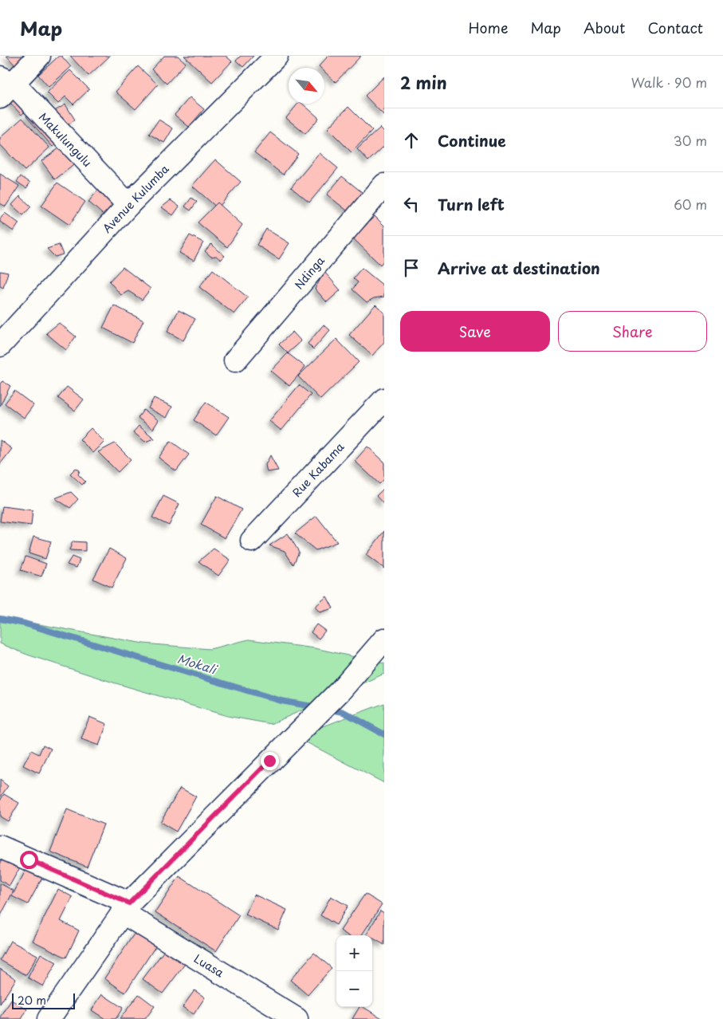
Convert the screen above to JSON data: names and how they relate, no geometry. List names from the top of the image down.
{
  "streets": {
    "street": [
      "Makulungulu",
      "Avenue Kulumba",
      "Ndinga",
      "Rue Kabama",
      "Luasa"
    ]
  },
  "crossings": [
    ["Makulungulu", "Avenue Kulumba"]
  ],
  "water": ["Mokali"],
  "scale_bar": "20 m",
  "north": "bottom right",
  "page": {
    "header": "Map",
    "nav": [
      "Home",
      "Map",
      "About",
      "Contact"
    ],
    "heading": ["2 min", "Walk · 90 m"],
    "list": [
      ["Continue", "30 m"],
      ["Turn left", "60 m"],
      "Arrive at destination"
    ],
    "buttons": ["Save", "Share"],
    "map_buttons": ["+", "−"],
    "scale": "20 m"
  }
}
